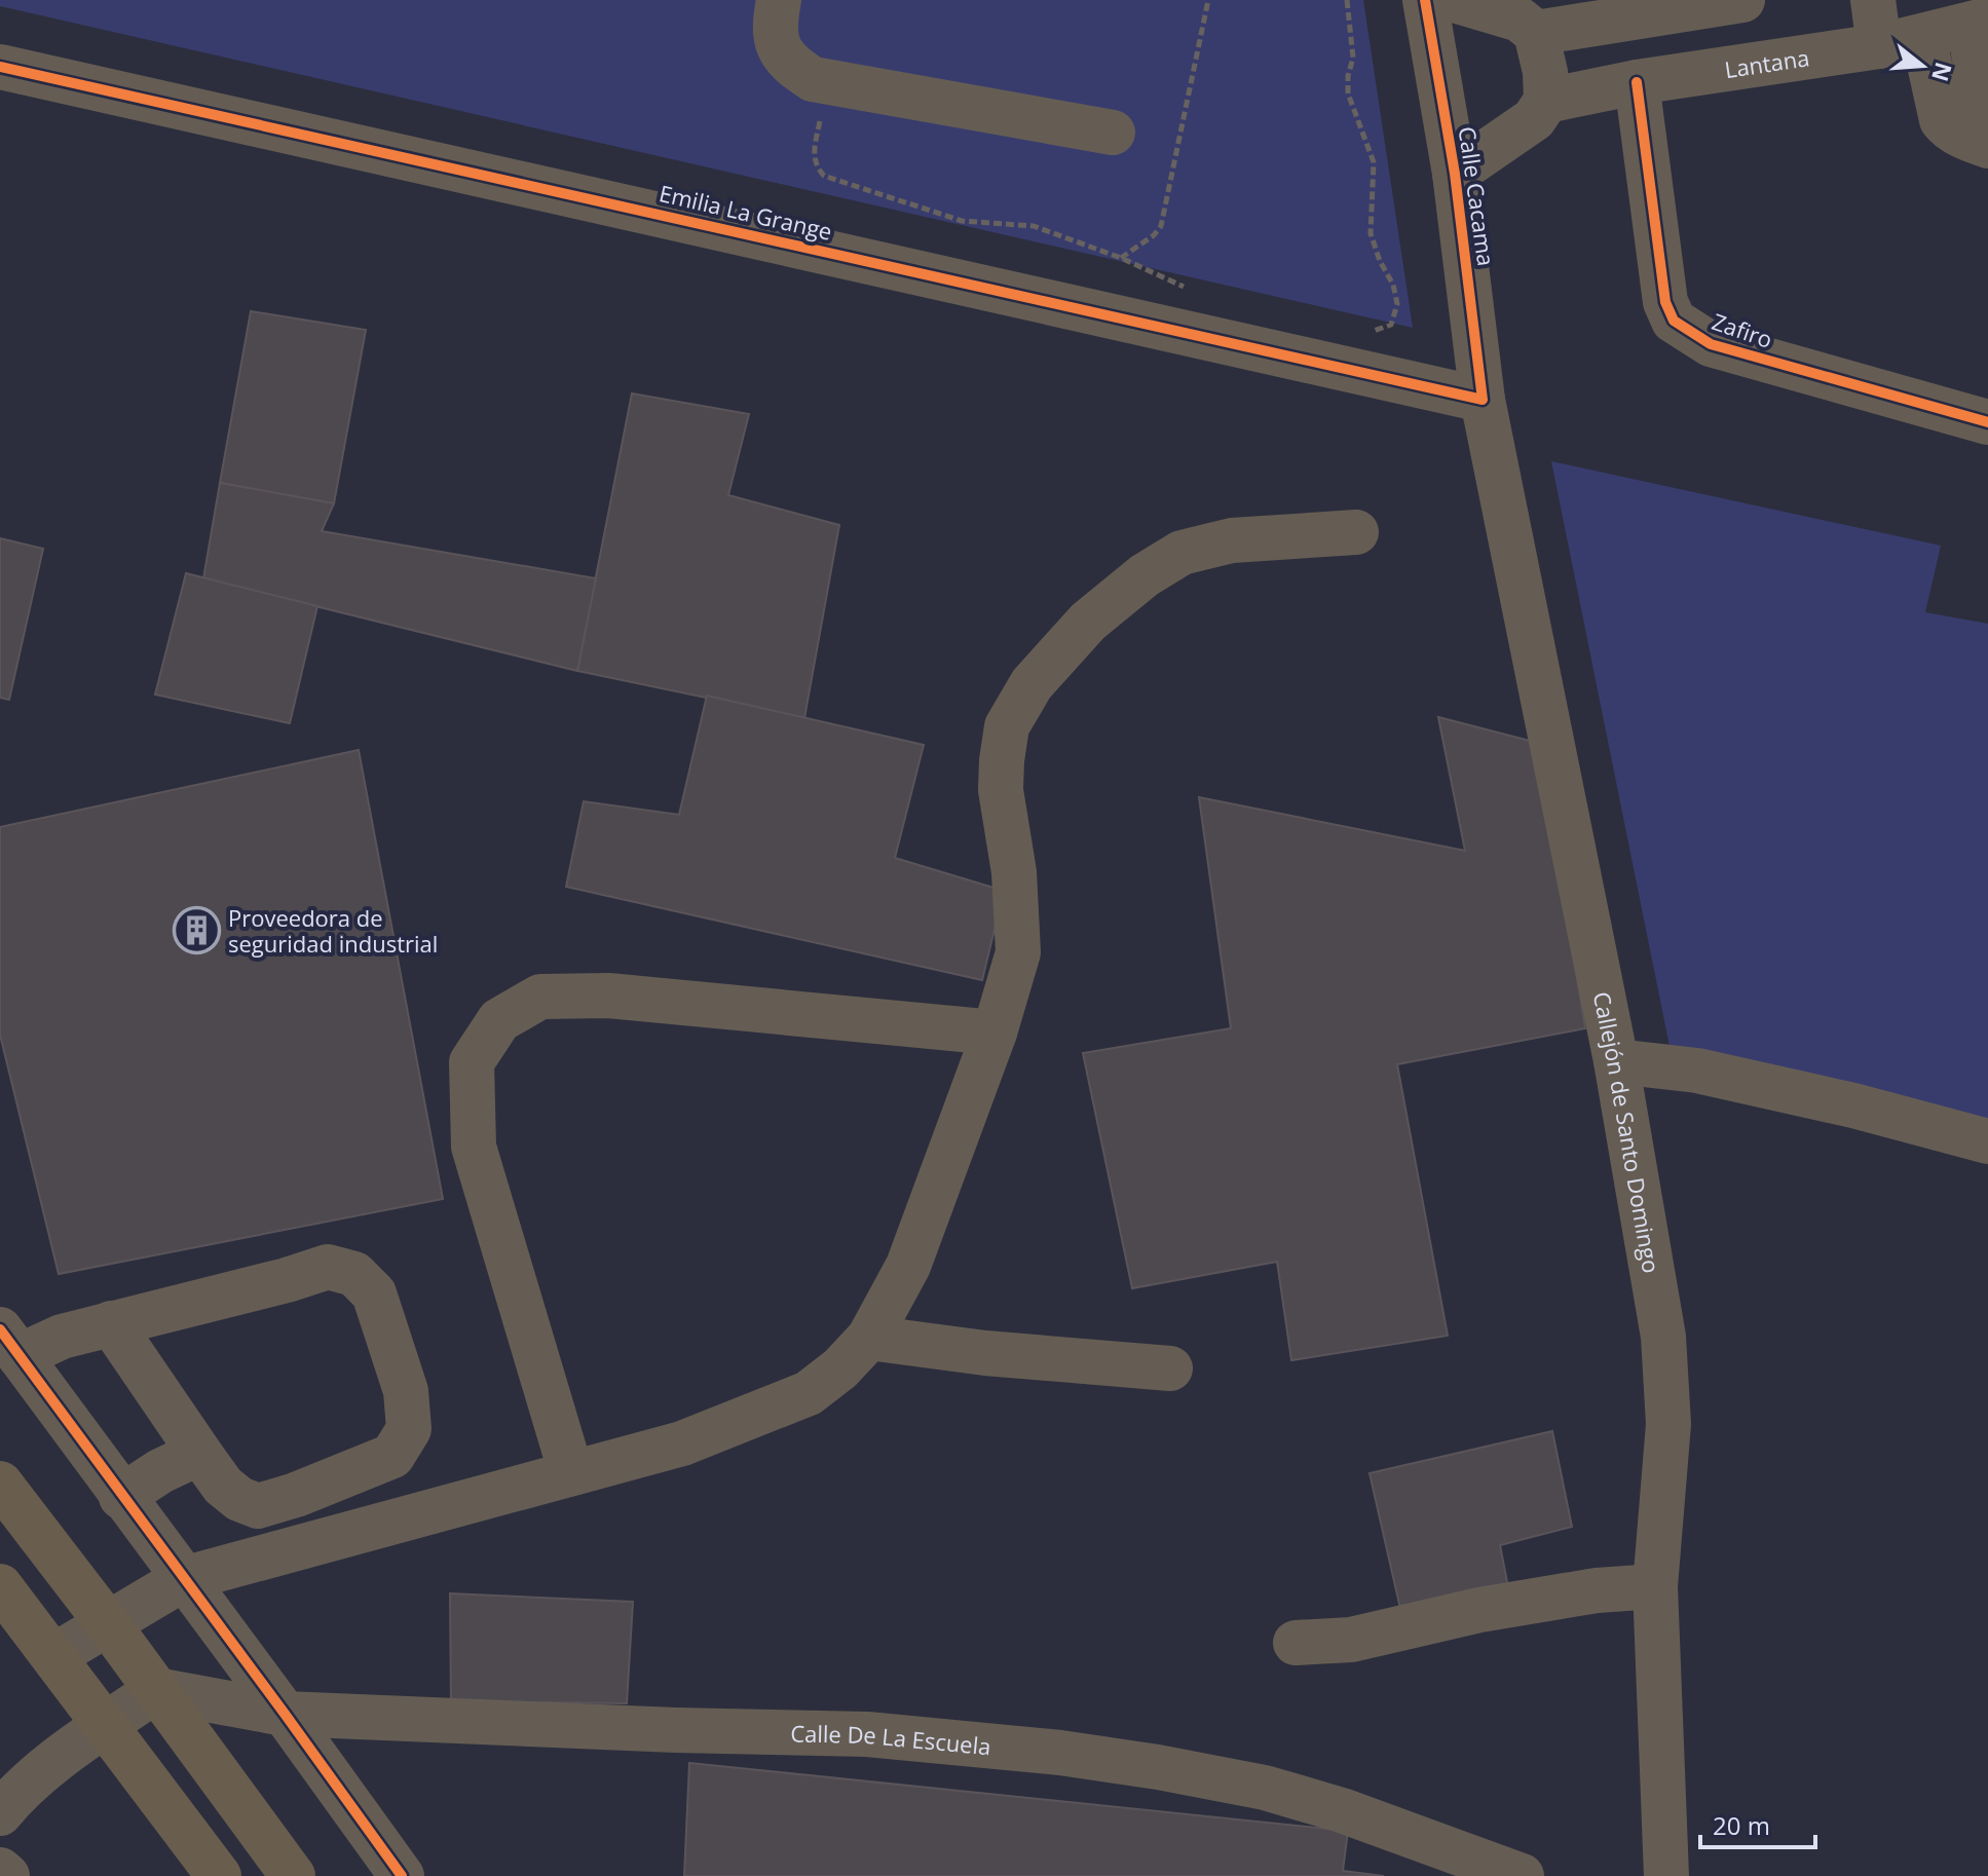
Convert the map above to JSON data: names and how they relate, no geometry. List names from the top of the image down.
{
  "streets": {
    "street": [
      "Lantana",
      "Calle Cacama",
      "Emilia La Grange",
      "Zafiro",
      "Callejón de Santo Domingo",
      "Calle De La Escuela"
    ]
  },
  "crossings": [
    ["Lantana", "Zafiro"],
    ["Calle Cacama", "Emilia La Grange"],
    ["Calle Cacama", "Callejón de Santo Domingo"],
    ["Emilia La Grange", "Callejón de Santo Domingo"]
  ],
  "places": {
    "building": ["Proveedora de seguridad industrial"]
  },
  "scale_bar": "20 m",
  "north": "right"
}
